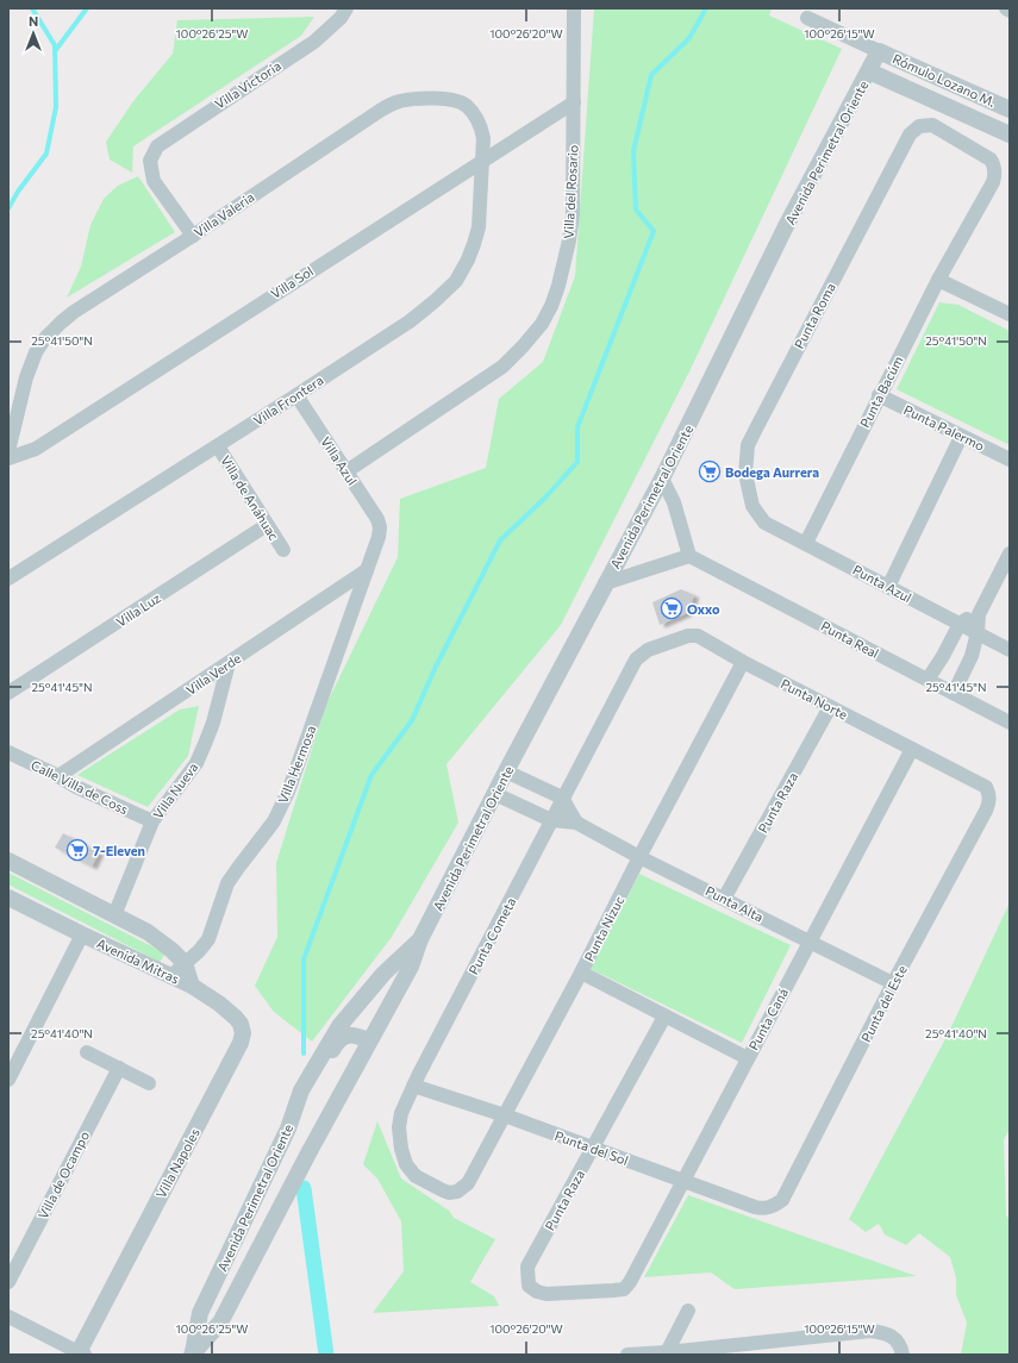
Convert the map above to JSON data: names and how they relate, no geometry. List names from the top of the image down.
{
  "streets": {
    "street": [
      "Rómulo Lozano M.",
      "Villa Victoria",
      "Avenida Perimetral Oriente",
      "Villa del Rosario",
      "Villa Valeria",
      "Villa Sol",
      "Punta Roma",
      "Punta Bacúm",
      "Villa Frontera",
      "Punta Palermo",
      "Villa Azul",
      "Villa de Anáhuac",
      "Punta Azul",
      "Villa Luz",
      "Punta Real",
      "Villa Verde",
      "Punta Norte",
      "Villa Hermosa",
      "Calle Villa de Coss",
      "Villa Nueva",
      "Punta Raza",
      "Punta Alta",
      "Punta Nizuc",
      "Punta Cometa",
      "Avenida Mitras",
      "Punta del Este",
      "Punta Caná",
      "Punta del Sol",
      "Villa Napoles",
      "Villa de Ocampo"
    ]
  },
  "crossings": [
    ["Rómulo Lozano M.", "Avenida Perimetral Oriente"],
    ["Villa Victoria", "Villa Valeria"],
    ["Avenida Perimetral Oriente", "Punta Alta"],
    ["Villa del Rosario", "Villa Sol"],
    ["Villa del Rosario", "Villa Azul"],
    ["Villa Valeria", "Villa Sol"],
    ["Villa Valeria", "Villa Frontera"],
    ["Villa Sol", "Villa Frontera"],
    ["Punta Roma", "Punta Bacúm"],
    ["Punta Roma", "Punta Azul"],
    ["Punta Bacúm", "Punta Palermo"],
    ["Punta Bacúm", "Punta Azul"],
    ["Villa Frontera", "Villa Azul"],
    ["Villa Frontera", "Villa de Anáhuac"],
    ["Villa Azul", "Villa Hermosa"],
    ["Villa de Anáhuac", "Villa Luz"],
    ["Villa Verde", "Villa Hermosa"],
    ["Villa Verde", "Calle Villa de Coss"],
    ["Villa Verde", "Villa Nueva"],
    ["Punta Norte", "Punta Raza"],
    ["Punta Norte", "Punta Nizuc"],
    ["Punta Norte", "Punta Cometa"],
    ["Punta Norte", "Punta del Este"],
    ["Punta Norte", "Punta Caná"],
    ["Villa Hermosa", "Avenida Mitras"],
    ["Calle Villa de Coss", "Villa Nueva"],
    ["Villa Nueva", "Avenida Mitras"],
    ["Punta Raza", "Punta Alta"],
    ["Punta Raza", "Punta Caná"],
    ["Punta Raza", "Punta del Sol"],
    ["Punta Alta", "Punta Nizuc"],
    ["Punta Alta", "Punta Cometa"],
    ["Punta Alta", "Punta del Este"],
    ["Punta Alta", "Punta Caná"],
    ["Punta Nizuc", "Punta Cometa"],
    ["Punta Nizuc", "Punta del Sol"],
    ["Punta Cometa", "Punta del Sol"],
    ["Avenida Mitras", "Villa Napoles"],
    ["Punta del Este", "Punta del Sol"],
    ["Punta Caná", "Punta del Sol"]
  ],
  "places": {
    "supermarket": ["Bodega Aurrera", "Oxxo", "7-Eleven"]
  },
  "north": "top",
  "coordinates": [
    "100°26'25\"W",
    "100°26'20\"W",
    "100°26'15\"W",
    "25°41'50\"N",
    "25°41'45\"N",
    "25°41'40\"N"
  ]
}
